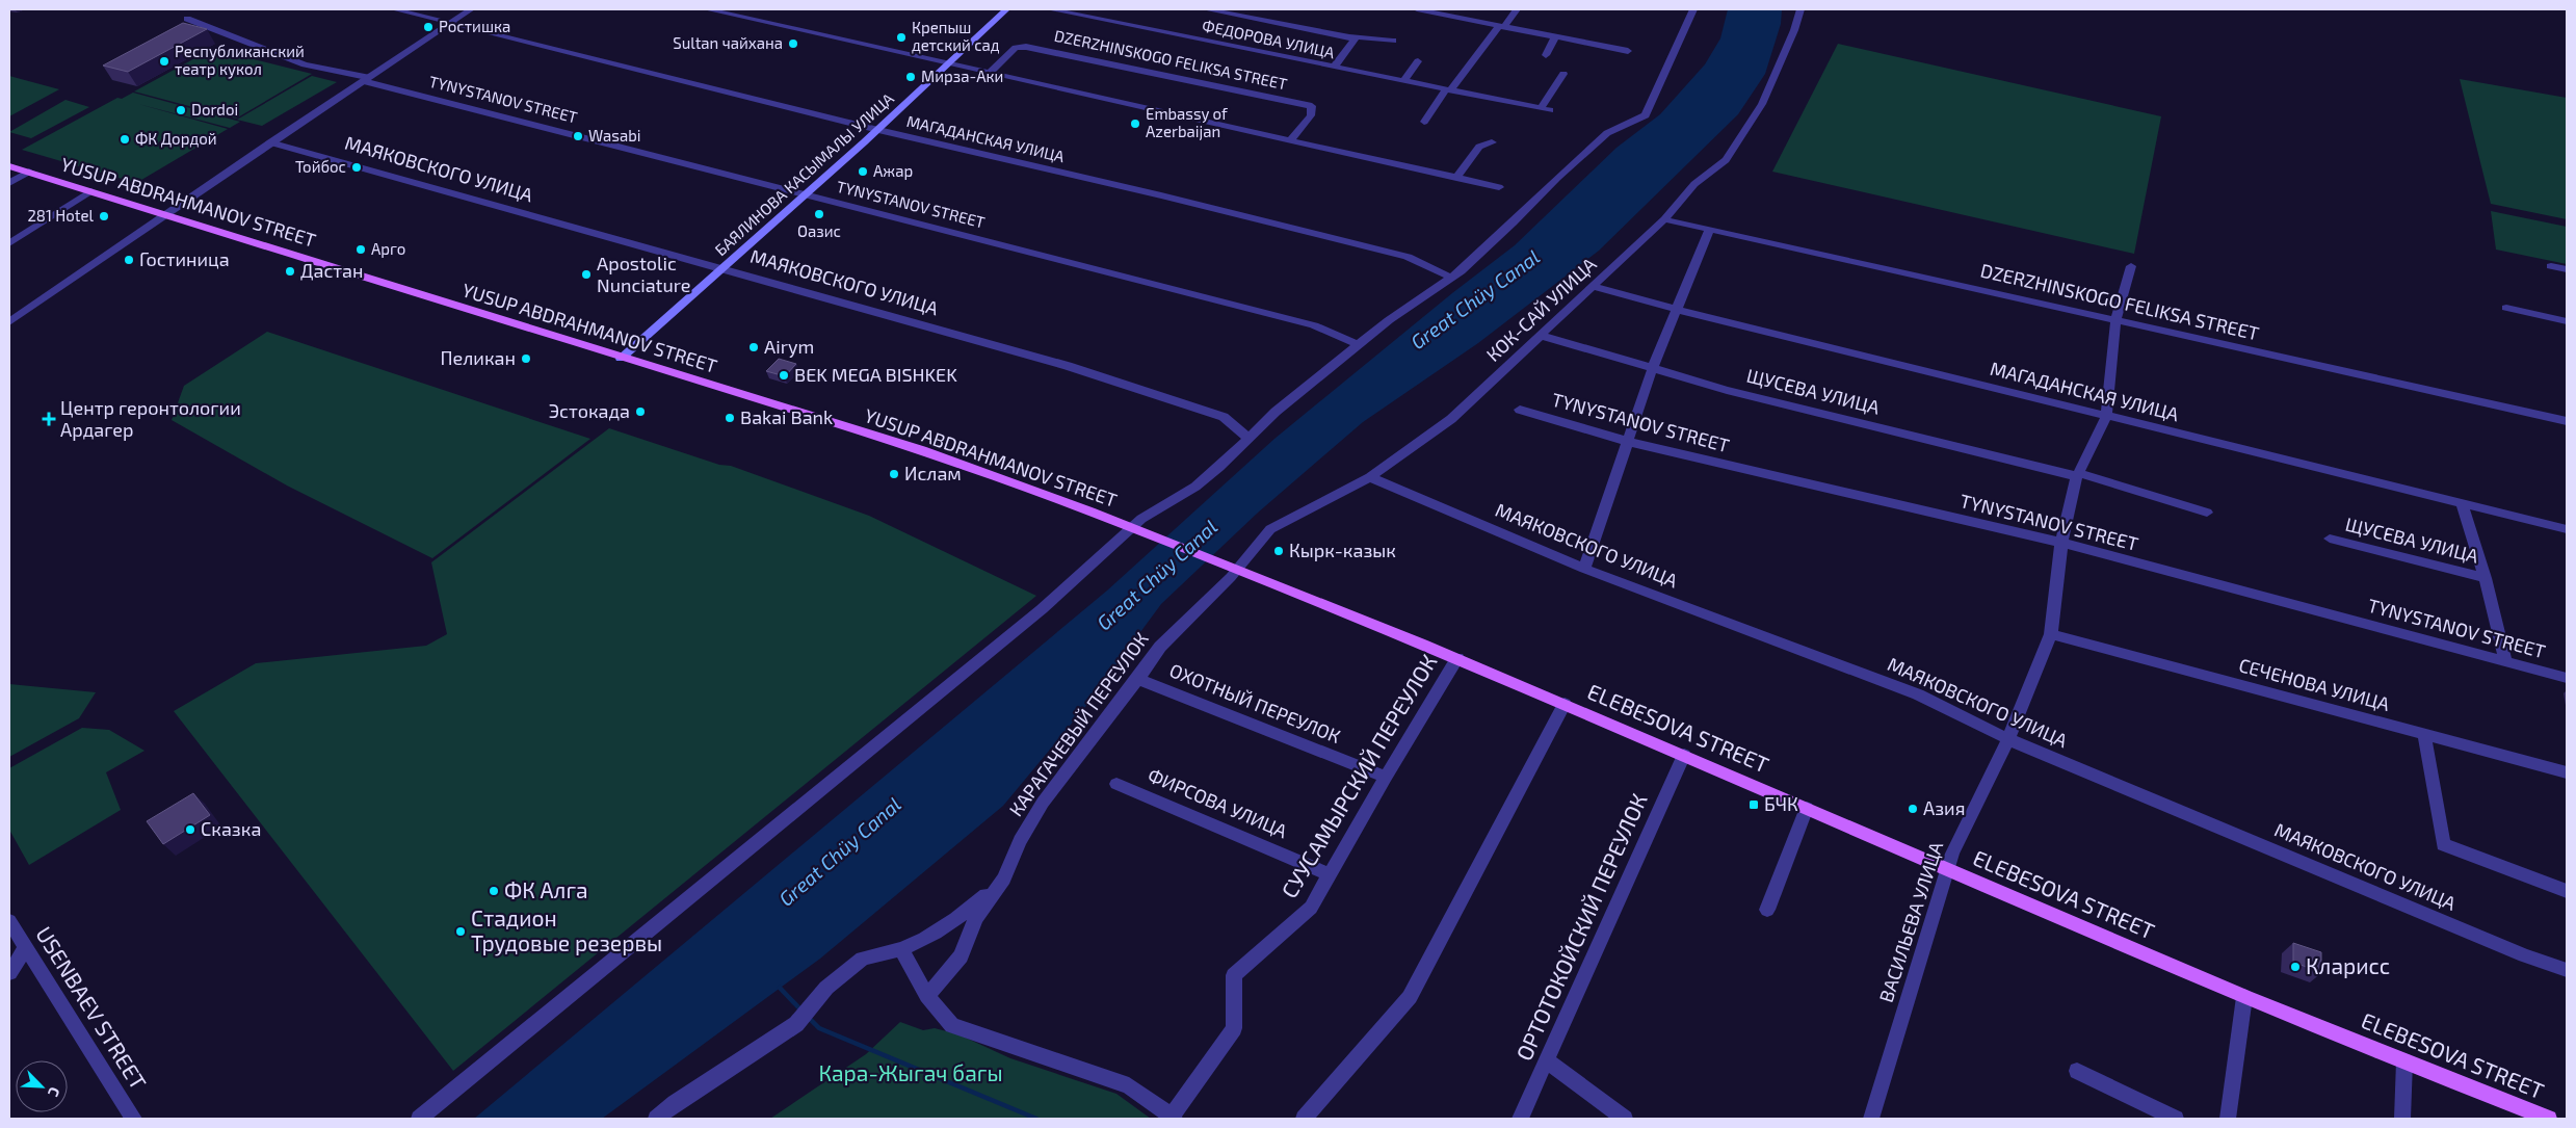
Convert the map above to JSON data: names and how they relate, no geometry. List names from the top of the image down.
{
  "streets": {
    "main road": ["БАЯЛИНОВА КАСЫМАЛЫ УЛИЦА", "YUSUP ABDRAHMANOV STREET", "ELEBESOVA STREET"],
    "street": [
      "ФЕДОРОВА УЛИЦА",
      "DZERZHINSKOGO FELIKSA STREET",
      "TYNYSTANOV STREET",
      "МАГАДАНСКАЯ УЛИЦА",
      "МАЯКОВСКОГО УЛИЦА",
      "КОК-САЙ УЛИЦА",
      "ЩУСЕВА УЛИЦА",
      "СЕЧЕНОВА УЛИЦА",
      "ОХОТНЫЙ ПЕРЕУЛОК",
      "КАРАГАЧЕВЫЙ ПЕРЕУЛОК",
      "СУУСАМЫРСКИЙ ПЕРЕУЛОК",
      "ФИРСОВА УЛИЦА",
      "ВАСИЛЬЕВА УЛИЦА",
      "ОРТОТОКОЙСКИЙ ПЕРЕУЛОК",
      "USENBAEV STREET"
    ]
  },
  "crossings": [
    ["DZERZHINSKOGO FELIKSA STREET", "КОК-САЙ УЛИЦА"],
    ["DZERZHINSKOGO FELIKSA STREET", "ВАСИЛЬЕВА УЛИЦА"],
    ["TYNYSTANOV STREET", "БАЯЛИНОВА КАСЫМАЛЫ УЛИЦА"],
    ["TYNYSTANOV STREET", "ВАСИЛЬЕВА УЛИЦА"],
    ["МАГАДАНСКАЯ УЛИЦА", "БАЯЛИНОВА КАСЫМАЛЫ УЛИЦА"],
    ["МАГАДАНСКАЯ УЛИЦА", "КОК-САЙ УЛИЦА"],
    ["МАГАДАНСКАЯ УЛИЦА", "ВАСИЛЬЕВА УЛИЦА"],
    ["МАЯКОВСКОГО УЛИЦА", "БАЯЛИНОВА КАСЫМАЛЫ УЛИЦА"],
    ["МАЯКОВСКОГО УЛИЦА", "КОК-САЙ УЛИЦА"],
    ["МАЯКОВСКОГО УЛИЦА", "ВАСИЛЬЕВА УЛИЦА"],
    ["БАЯЛИНОВА КАСЫМАЛЫ УЛИЦА", "YUSUP ABDRAHMANOV STREET"],
    ["YUSUP ABDRAHMANOV STREET", "ELEBESOVA STREET"],
    ["КОК-САЙ УЛИЦА", "ЩУСЕВА УЛИЦА"],
    ["КОК-САЙ УЛИЦА", "КАРАГАЧЕВЫЙ ПЕРЕУЛОК"],
    ["КОК-САЙ УЛИЦА", "ELEBESOVA STREET"],
    ["ЩУСЕВА УЛИЦА", "ВАСИЛЬЕВА УЛИЦА"],
    ["СЕЧЕНОВА УЛИЦА", "ВАСИЛЬЕВА УЛИЦА"],
    ["ОХОТНЫЙ ПЕРЕУЛОК", "КАРАГАЧЕВЫЙ ПЕРЕУЛОК"],
    ["ОХОТНЫЙ ПЕРЕУЛОК", "СУУСАМЫРСКИЙ ПЕРЕУЛОК"],
    ["КАРАГАЧЕВЫЙ ПЕРЕУЛОК", "ELEBESOVA STREET"],
    ["ELEBESOVA STREET", "СУУСАМЫРСКИЙ ПЕРЕУЛОК"],
    ["ELEBESOVA STREET", "ВАСИЛЬЕВА УЛИЦА"],
    ["ELEBESOVA STREET", "ОРТОТОКОЙСКИЙ ПЕРЕУЛОК"],
    ["СУУСАМЫРСКИЙ ПЕРЕУЛОК", "ФИРСОВА УЛИЦА"]
  ],
  "water": ["Great Chüy Canal"],
  "parks": ["Кара-Жыгач багы"],
  "places": {
    "other": [
      "Ростишка",
      "Крепыш детский сад",
      "Sultan чайхана",
      "Республиканский театр кукол",
      "Мирза-Аки",
      "Dordoi",
      "Embassy of Azerbaijan",
      "Wasabi",
      "ФК Дордой",
      "Тойбос",
      "Ажар",
      "Оазис",
      "281 Hotel",
      "Арго",
      "Гостиница",
      "Дастан",
      "Apostolic Nunciature",
      "Airym",
      "Пеликан",
      "BEK MEGA BISHKEK",
      "Эстокада",
      "Bakai Bank",
      "Ислам",
      "Кырк-казык",
      "Азия",
      "Сказка",
      "ФК Алга",
      "Стадион Трудовые резервы",
      "Кларисс"
    ],
    "health": ["Центр геронтологии Ардагер"],
    "transit": ["БЧК"]
  },
  "north": "bottom right"
}
